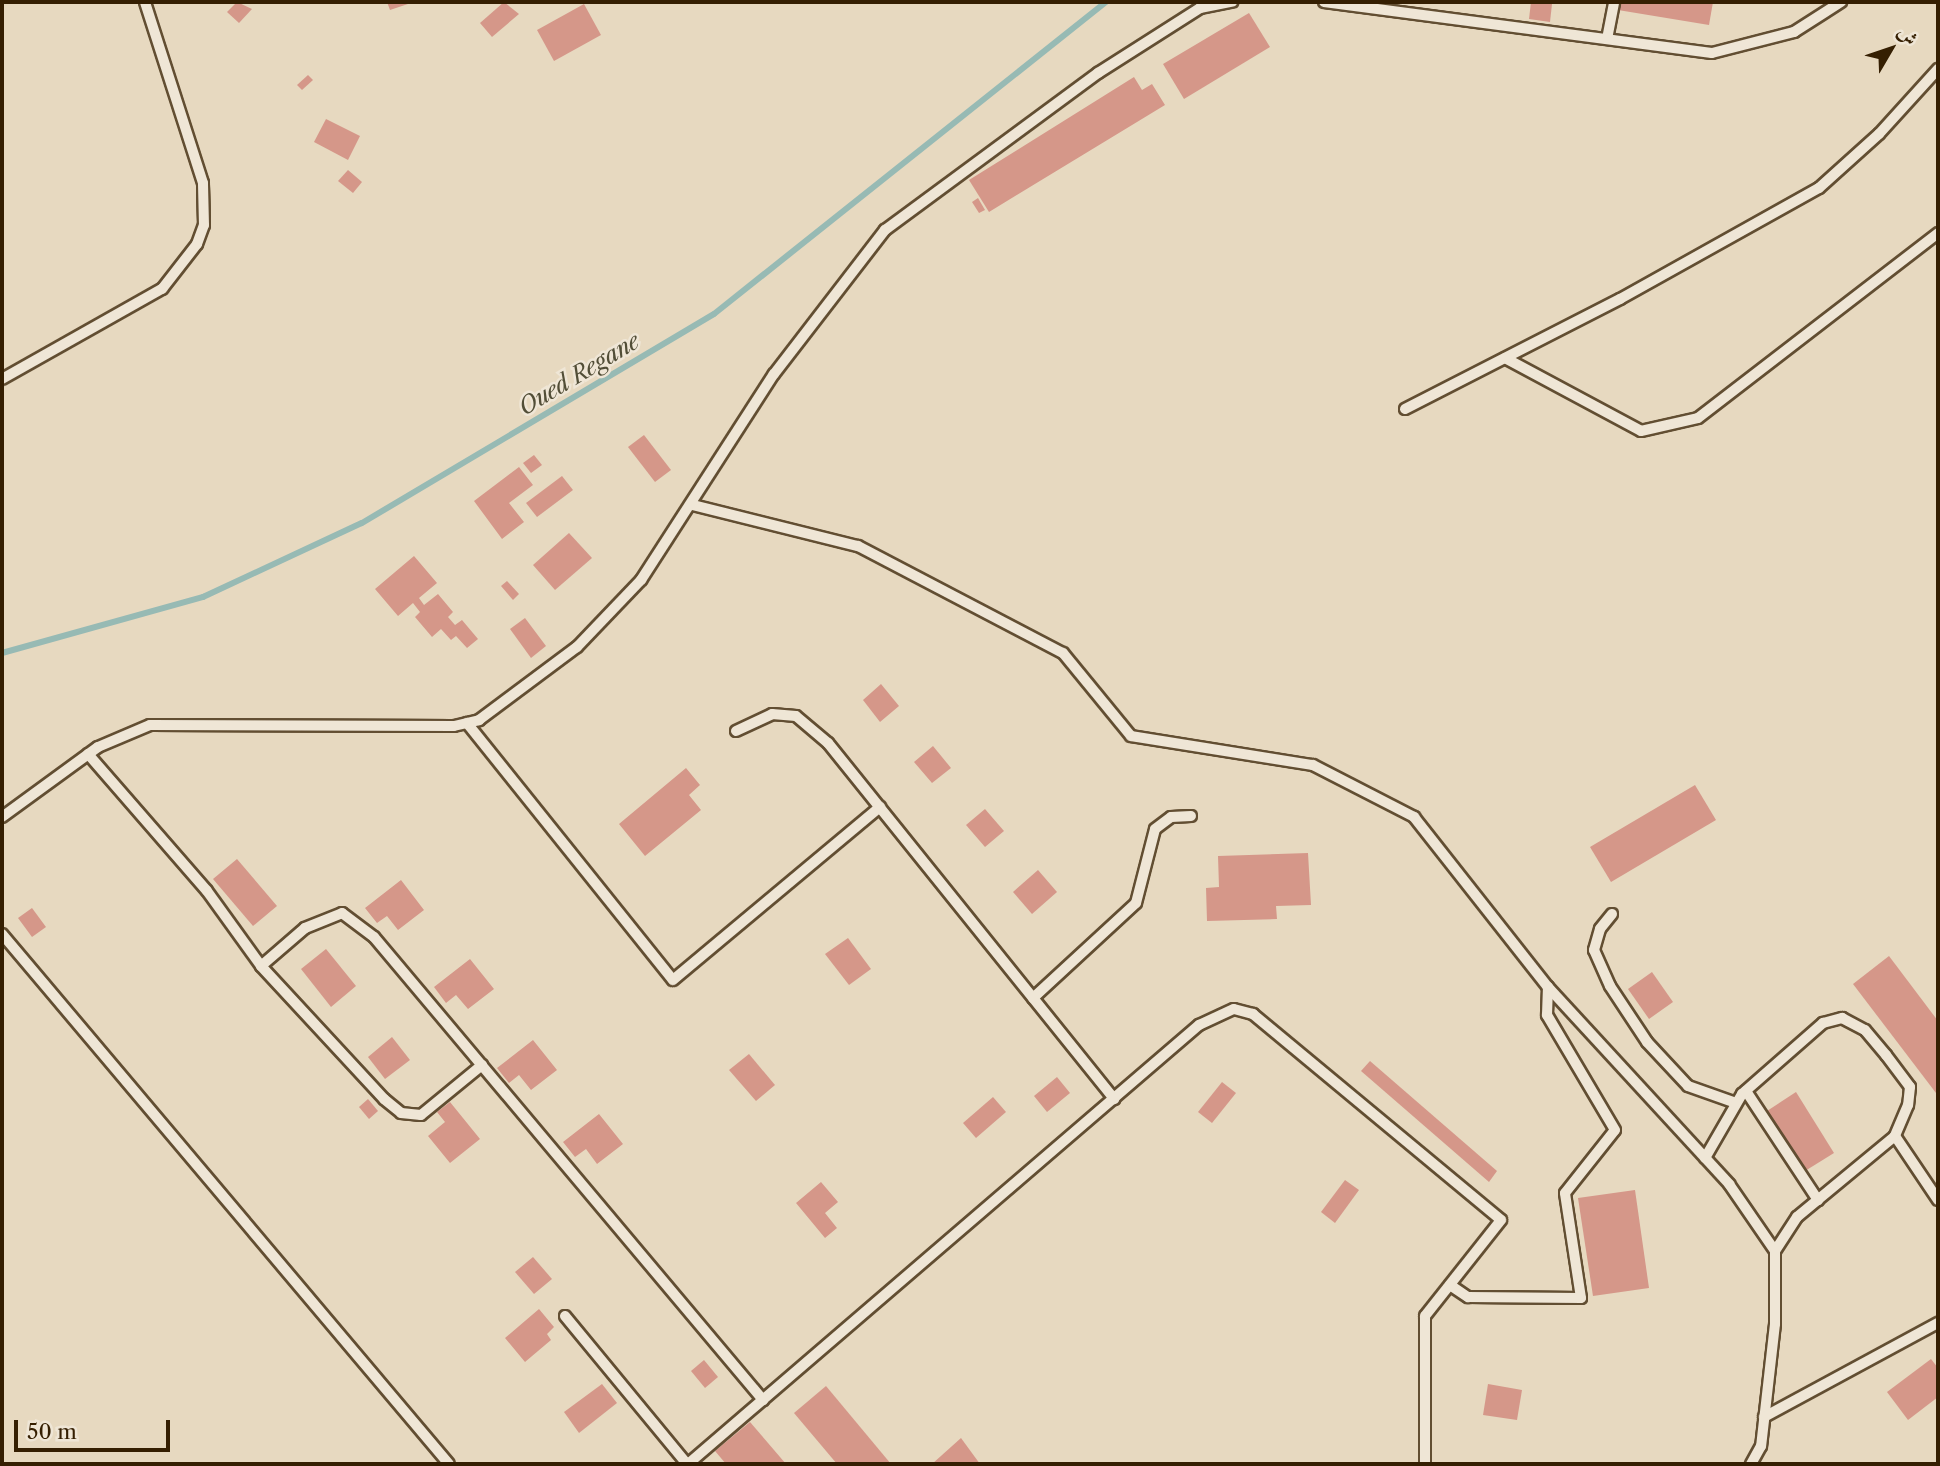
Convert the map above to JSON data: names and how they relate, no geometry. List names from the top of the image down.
{
  "water": ["Oued Regane"],
  "scale_bar": "50 m",
  "north": "top right"
}
